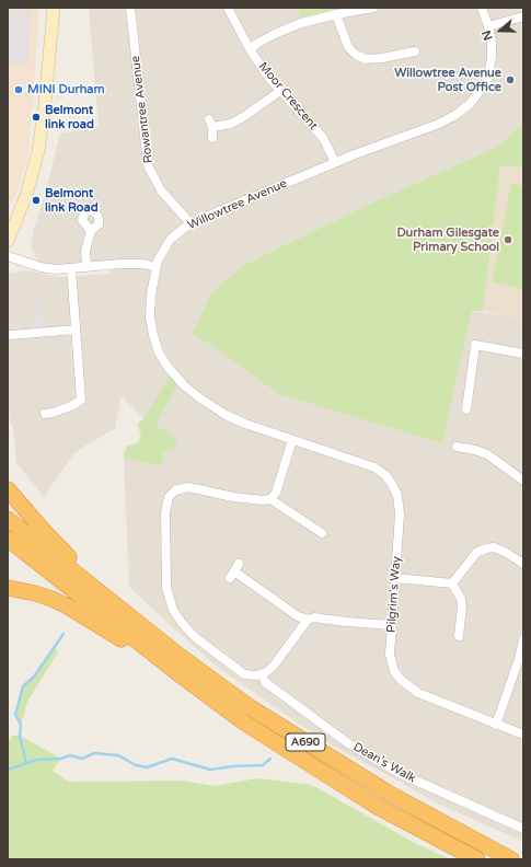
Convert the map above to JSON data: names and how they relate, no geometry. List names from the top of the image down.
{
  "streets": {
    "highway": ["A690"],
    "street": [
      "Moor Crescent",
      "Rowantree Avenue",
      "Willowtree Avenue",
      "Pilgrim's Way",
      "Dean's Walk"
    ]
  },
  "crossings": [
    ["Moor Crescent", "Willowtree Avenue"],
    ["Rowantree Avenue", "Willowtree Avenue"],
    ["Willowtree Avenue", "Pilgrim's Way"]
  ],
  "places": [
    "Willowtree Avenue Post Office",
    "MINI Durham",
    "Belmont link road",
    "Belmont link Road",
    "Durham Gilesgate Primary School"
  ],
  "north": "left"
}
